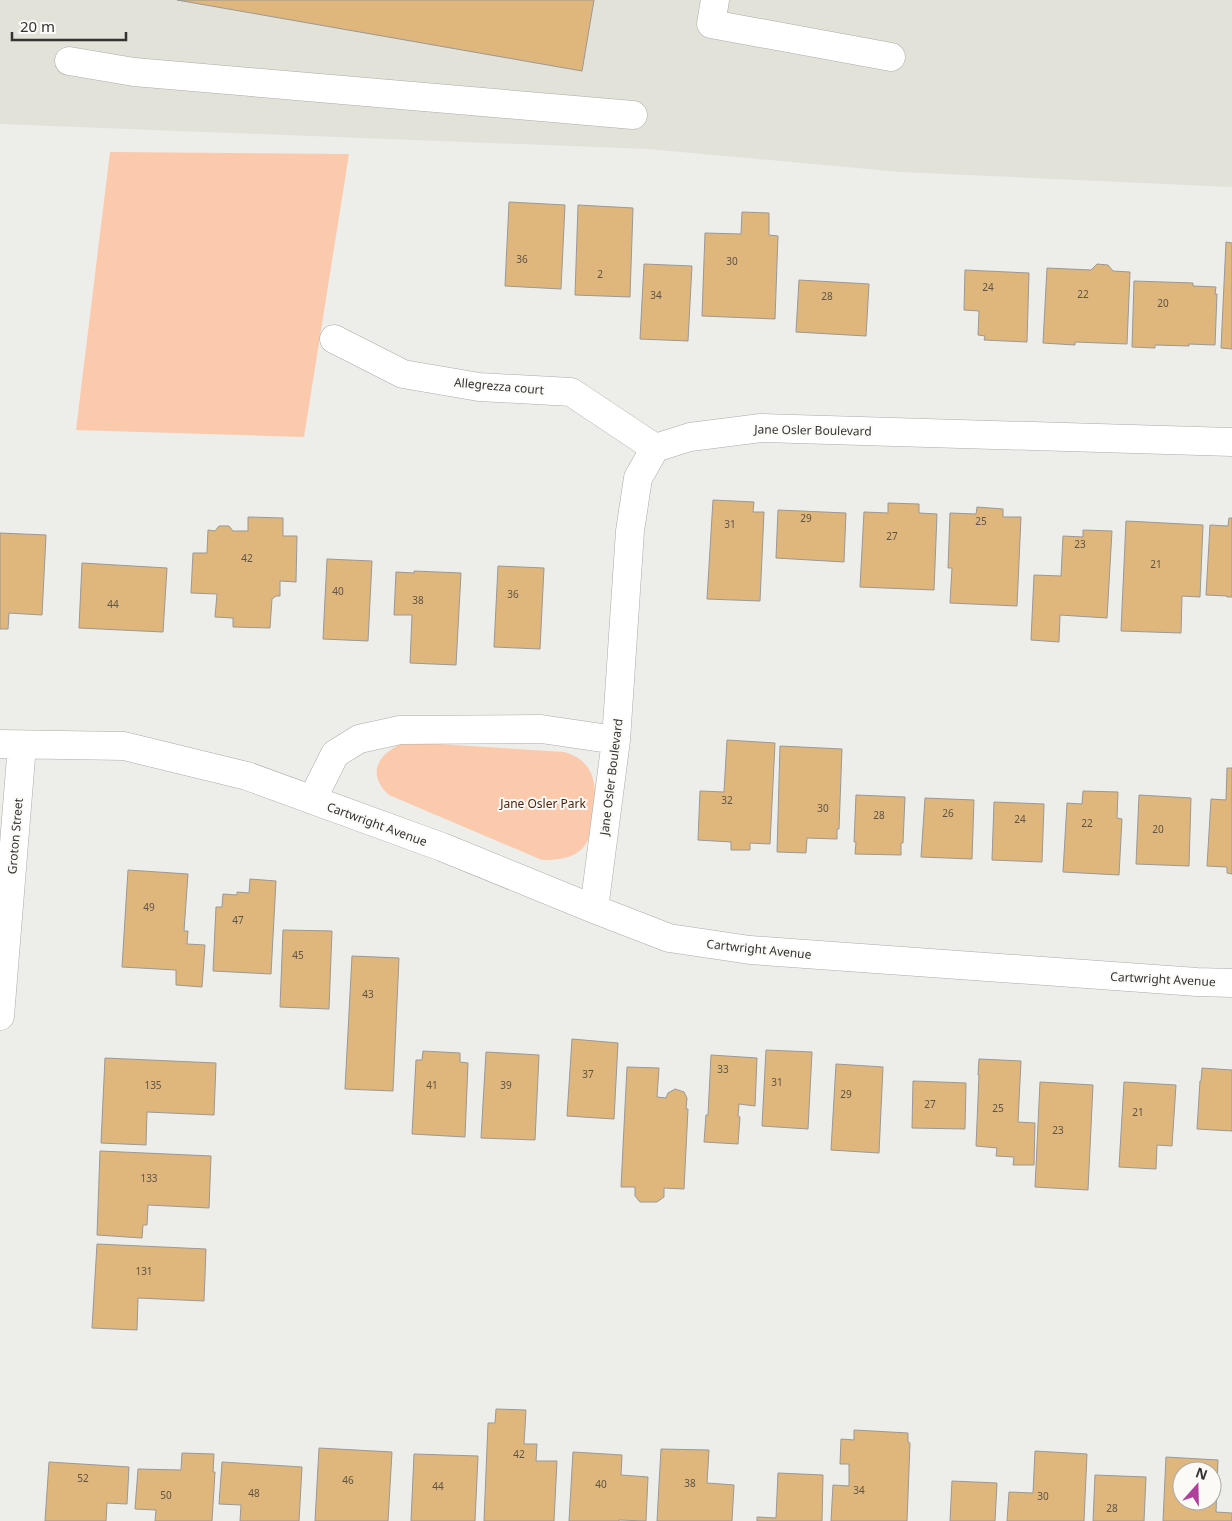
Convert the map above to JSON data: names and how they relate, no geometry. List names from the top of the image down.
{
  "streets": {
    "street": [
      "Allegrezza court",
      "Jane Osler Boulevard",
      "Cartwright Avenue",
      "Groton Street"
    ]
  },
  "crossings": [
    ["Allegrezza court", "Jane Osler Boulevard"],
    ["Jane Osler Boulevard", "Cartwright Avenue"],
    ["Cartwright Avenue", "Groton Street"]
  ],
  "parks": ["Jane Osler Park"],
  "house_numbers": [
    "36",
    "30",
    "2",
    "24",
    "22",
    "34",
    "28",
    "20",
    "29",
    "25",
    "31",
    "27",
    "23",
    "42",
    "21",
    "40",
    "36",
    "38",
    "44",
    "32",
    "30",
    "26",
    "28",
    "24",
    "22",
    "20",
    "49",
    "47",
    "45",
    "43",
    "33",
    "37",
    "31",
    "135",
    "41",
    "39",
    "29",
    "27",
    "25",
    "21",
    "23",
    "133",
    "131",
    "42",
    "52",
    "46",
    "38",
    "40",
    "44",
    "34",
    "48",
    "50",
    "30",
    "28"
  ],
  "scale_bar": "20 m",
  "north": "top"
}
